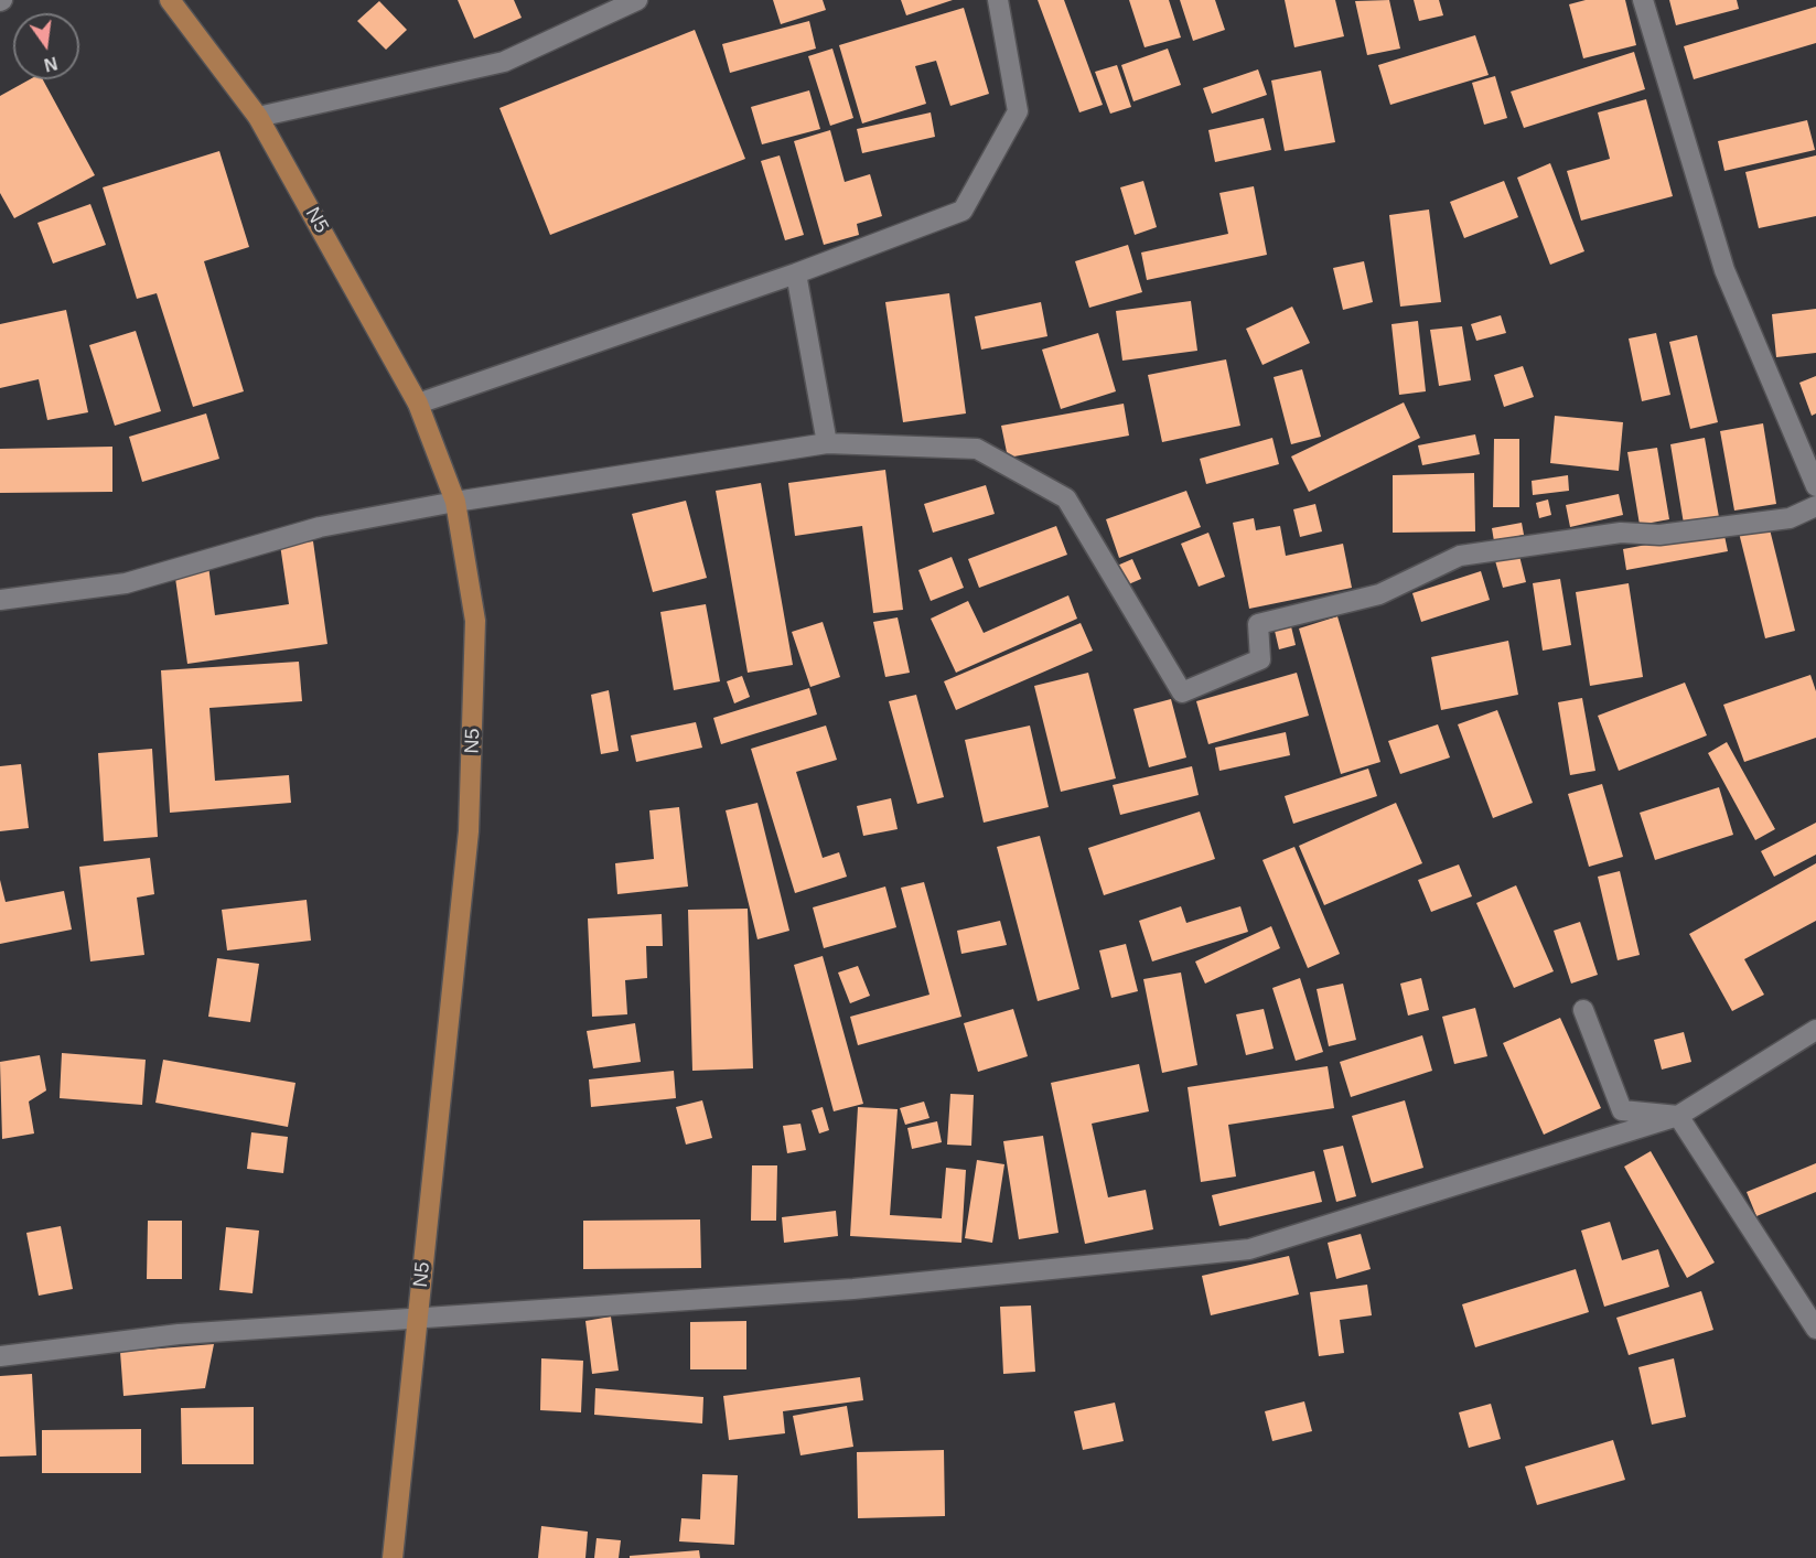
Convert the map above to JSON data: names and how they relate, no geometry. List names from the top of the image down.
{
  "streets": {
    "main road": ["N5"]
  },
  "north": "bottom"
}
